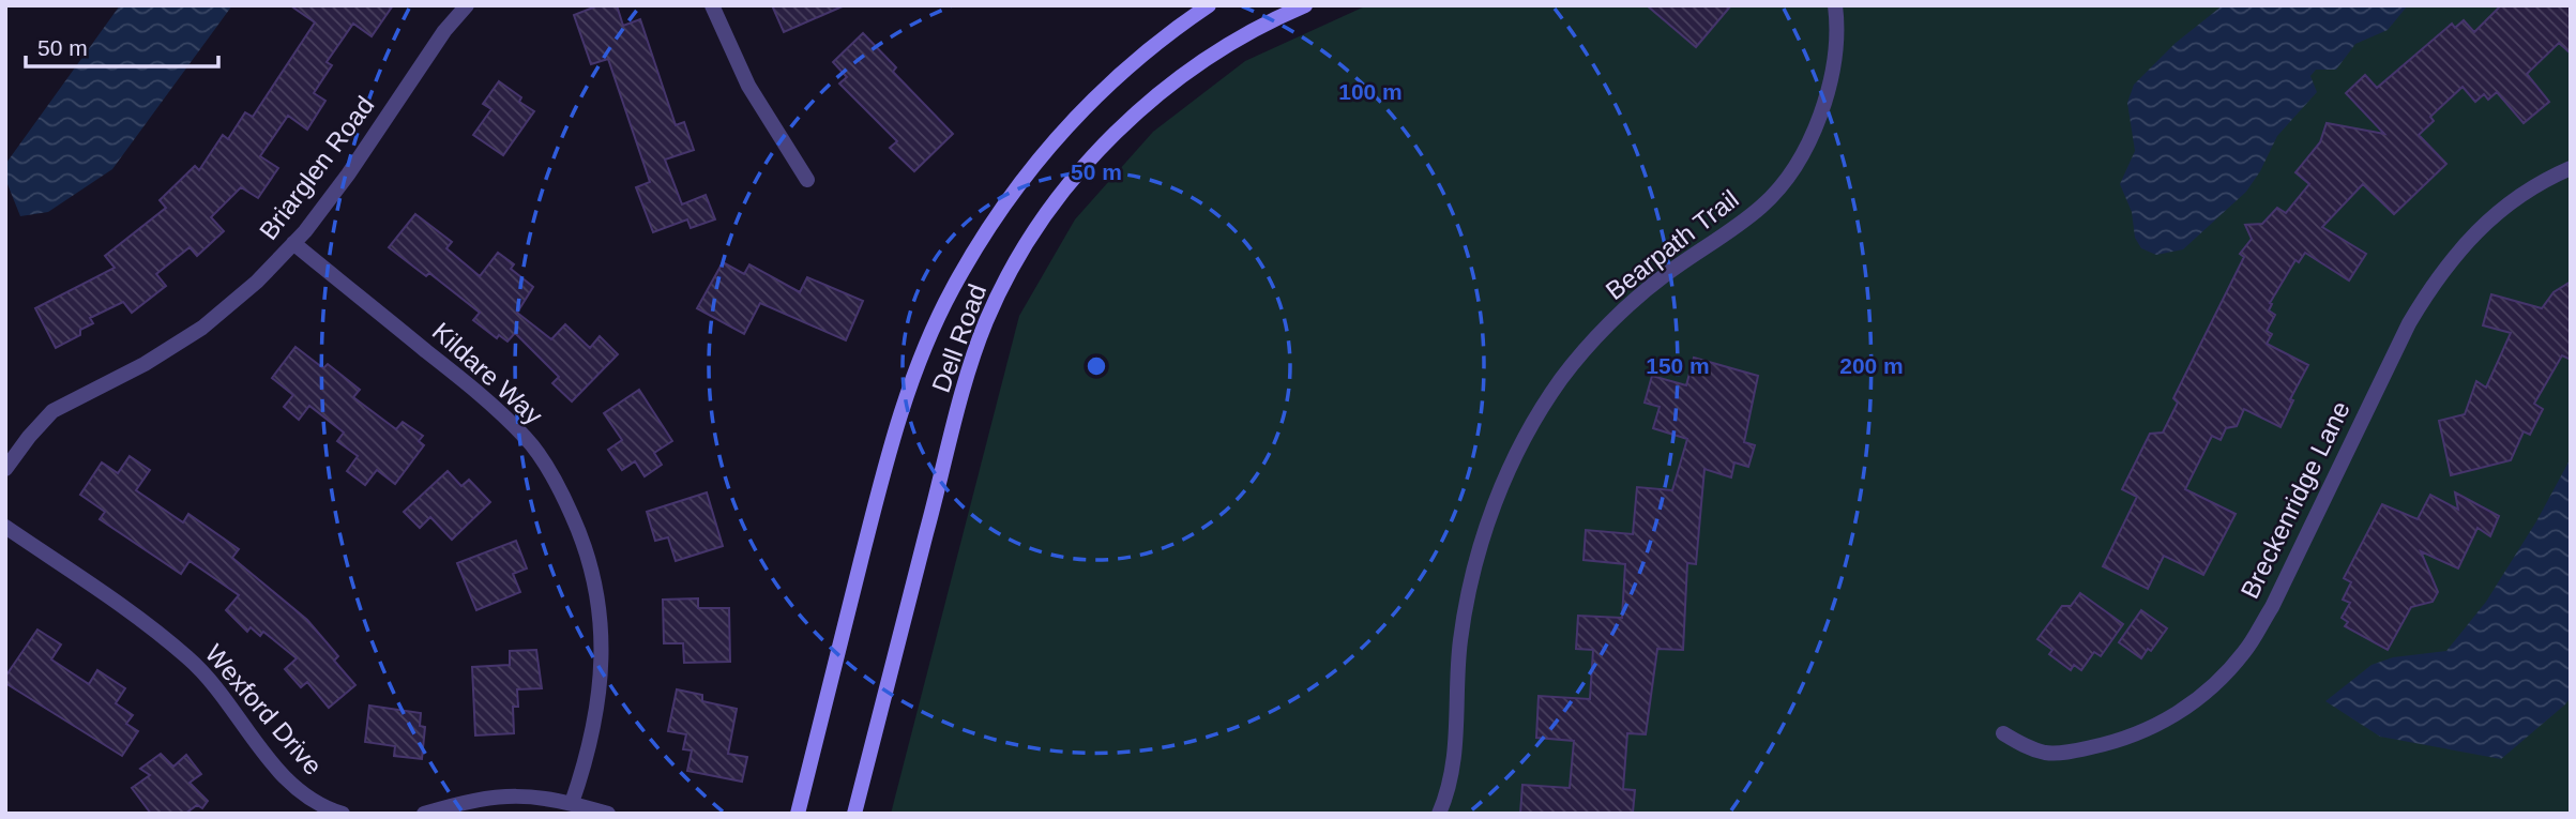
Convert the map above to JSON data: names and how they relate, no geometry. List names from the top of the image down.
{
  "streets": {
    "main road": ["Dell Road"],
    "street": [
      "Briarglen Road",
      "Bearpath Trail",
      "Kildare Way",
      "Breckenridge Lane",
      "Wexford Drive"
    ]
  },
  "crossings": [
    ["Briarglen Road", "Kildare Way"]
  ],
  "scale_bar": "50 m",
  "rings": [
    "100 m",
    "50 m",
    "150 m",
    "200 m"
  ]
}
